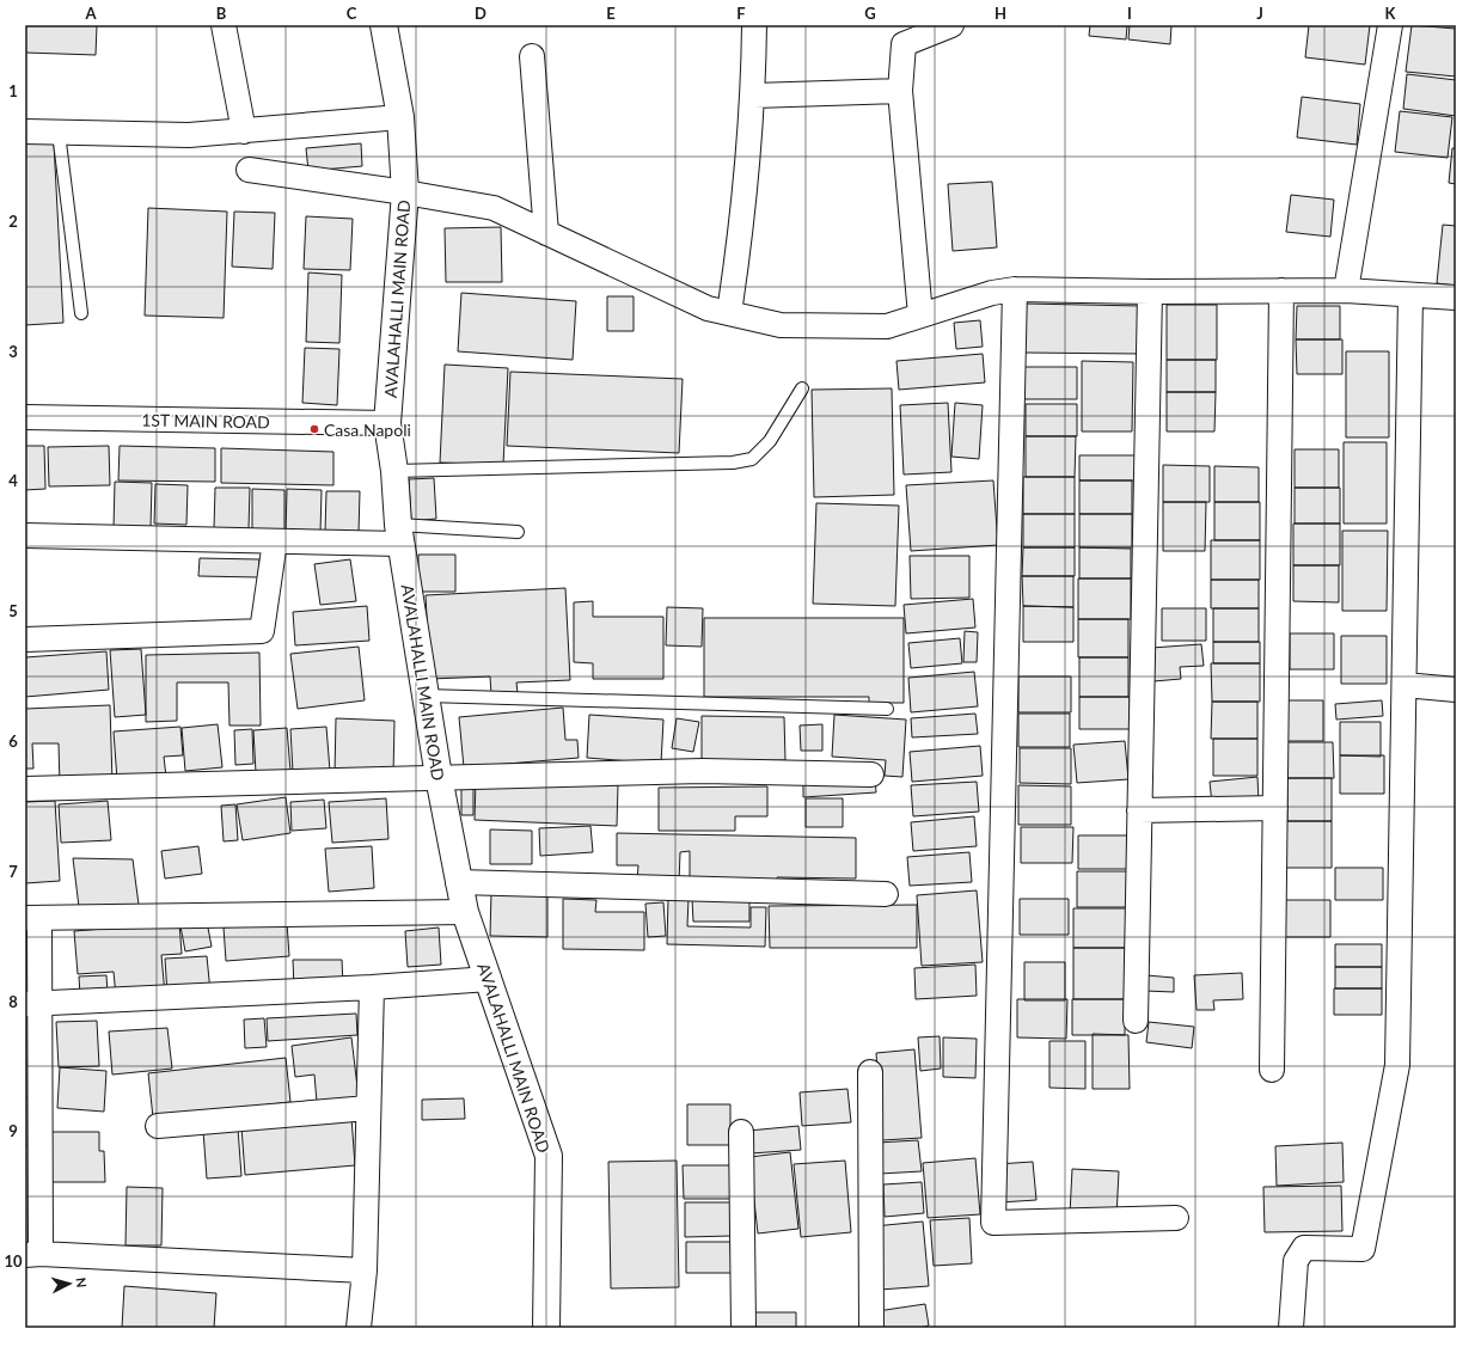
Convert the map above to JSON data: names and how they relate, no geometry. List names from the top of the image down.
{
  "streets": {
    "main road": ["AVALAHALLI MAIN ROAD"],
    "street": ["1ST MAIN ROAD"]
  },
  "crossings": [
    ["AVALAHALLI MAIN ROAD", "1ST MAIN ROAD"]
  ],
  "places": ["Casa Napoli"],
  "north": "right",
  "grid": {
    "columns": [
      "A",
      "B",
      "C",
      "D",
      "E",
      "F",
      "G",
      "H",
      "I",
      "J",
      "K"
    ],
    "rows": [
      "1",
      "2",
      "3",
      "4",
      "5",
      "6",
      "7",
      "8",
      "9",
      "10"
    ]
  }
}
